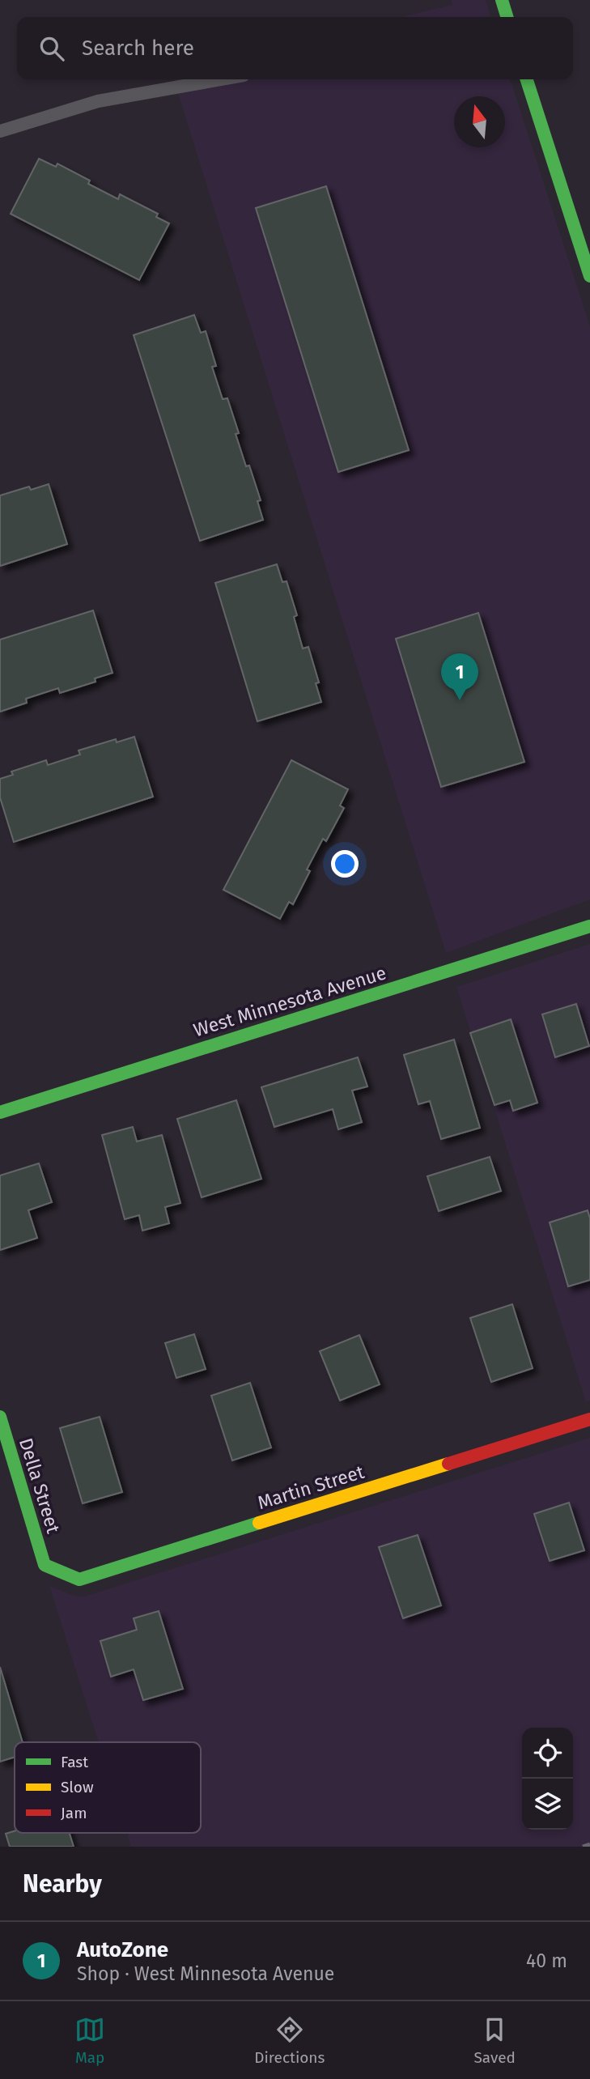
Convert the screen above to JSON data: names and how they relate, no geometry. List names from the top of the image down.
{
  "streets": {
    "main road": ["West Minnesota Avenue", "Della Street", "Martin Street"]
  },
  "crossings": [
    ["Della Street", "Martin Street"]
  ],
  "legend": ["Fast", "Slow", "Jam"],
  "north": "top",
  "page": {
    "search": "Search here",
    "pins": "1",
    "heading": "Nearby",
    "list": [
      {
        "mark": "1",
        "name": "AutoZone",
        "note": "Shop · West Minnesota Avenue",
        "value": "40 m"
      }
    ],
    "nav": ["Map", "Directions", "Saved"]
  }
}
